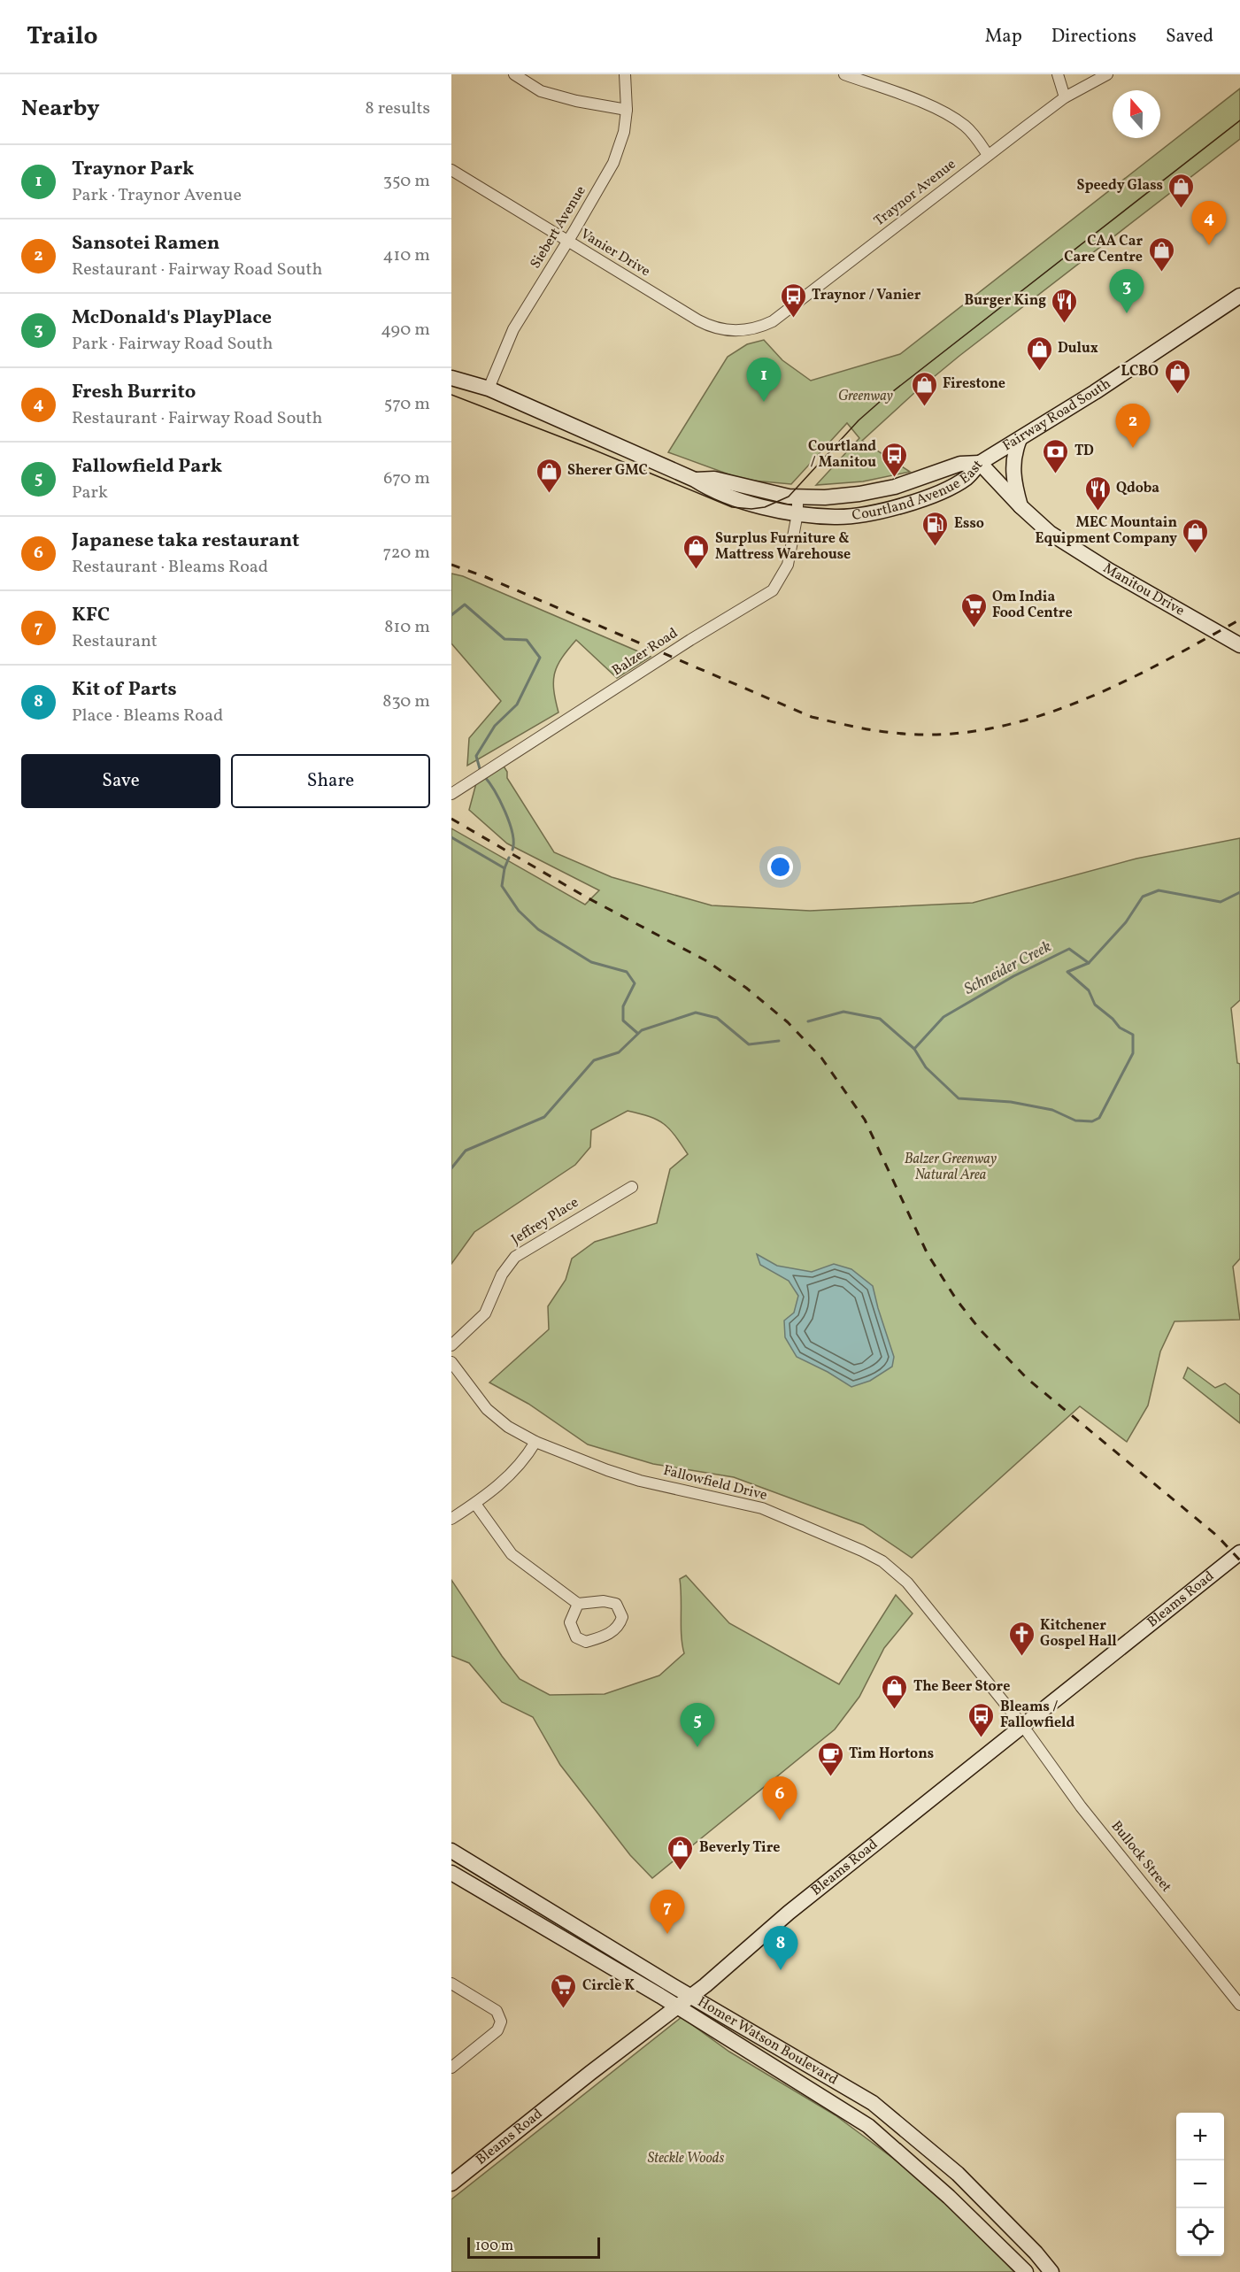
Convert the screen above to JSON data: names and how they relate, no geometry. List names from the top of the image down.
{
  "streets": {
    "main road": [
      "Fairway Road South",
      "Courtland Avenue East",
      "Manitou Drive",
      "Bleams Road",
      "Homer Watson Boulevard"
    ],
    "street": [
      "Traynor Avenue",
      "Siebert Avenue",
      "Vanier Drive",
      "Balzer Road",
      "Jeffrey Place",
      "Fallowfield Drive",
      "Bullock Street"
    ]
  },
  "crossings": [
    ["Traynor Avenue", "Vanier Drive"],
    ["Siebert Avenue", "Vanier Drive"],
    ["Siebert Avenue", "Courtland Avenue East"],
    ["Fairway Road South", "Courtland Avenue East"],
    ["Fairway Road South", "Manitou Drive"],
    ["Courtland Avenue East", "Manitou Drive"],
    ["Courtland Avenue East", "Balzer Road"],
    ["Fallowfield Drive", "Bleams Road"],
    ["Fallowfield Drive", "Bullock Street"],
    ["Bleams Road", "Bullock Street"],
    ["Bleams Road", "Homer Watson Boulevard"]
  ],
  "water": ["Schneider Creek"],
  "parks": ["Greenway", "Balzer Greenway Natural Area", "Steckle Woods"],
  "places": {
    "shop": [
      "Speedy Glass",
      "CAA Car Care Centre",
      "Dulux",
      "LCBO",
      "Firestone",
      "Sherer GMC",
      "MEC Mountain Equipment Company",
      "Surplus Furniture & Mattress Warehouse",
      "The Beer Store",
      "Beverly Tire"
    ],
    "bus stop": ["Traynor / Vanier", "Courtland / Manitou", "Bleams / Fallowfield"],
    "restaurant": ["Burger King", "Qdoba"],
    "bank": ["TD"],
    "fuel station": ["Esso"],
    "supermarket": ["Om India Food Centre", "Circle K"],
    "church": ["Kitchener Gospel Hall"],
    "cafe": ["Tim Hortons"]
  },
  "scale_bar": "100 m",
  "north": "top",
  "page": {
    "header": "Trailo",
    "nav": ["Map", "Directions", "Saved"],
    "heading": ["Nearby", "8 results"],
    "list": [
      {
        "mark": "1",
        "name": "Traynor Park",
        "note": "Park · Traynor Avenue",
        "value": "350 m"
      },
      {
        "mark": "2",
        "name": "Sansotei Ramen",
        "note": "Restaurant · Fairway Road South",
        "value": "410 m"
      },
      {
        "mark": "3",
        "name": "McDonald's PlayPlace",
        "note": "Park · Fairway Road South",
        "value": "490 m"
      },
      {
        "mark": "4",
        "name": "Fresh Burrito",
        "note": "Restaurant · Fairway Road South",
        "value": "570 m"
      },
      {
        "mark": "5",
        "name": "Fallowfield Park",
        "note": "Park",
        "value": "670 m"
      },
      {
        "mark": "6",
        "name": "Japanese taka restaurant",
        "note": "Restaurant · Bleams Road",
        "value": "720 m"
      },
      {
        "mark": "7",
        "name": "KFC",
        "note": "Restaurant",
        "value": "810 m"
      },
      {
        "mark": "8",
        "name": "Kit of Parts",
        "note": "Place · Bleams Road",
        "value": "830 m"
      }
    ],
    "pins": [
      "4",
      "3",
      "1",
      "2",
      "5",
      "6",
      "7",
      "8"
    ],
    "buttons": ["Save", "Share"],
    "map_buttons": ["+", "−"],
    "scale": "100 m"
  }
}
